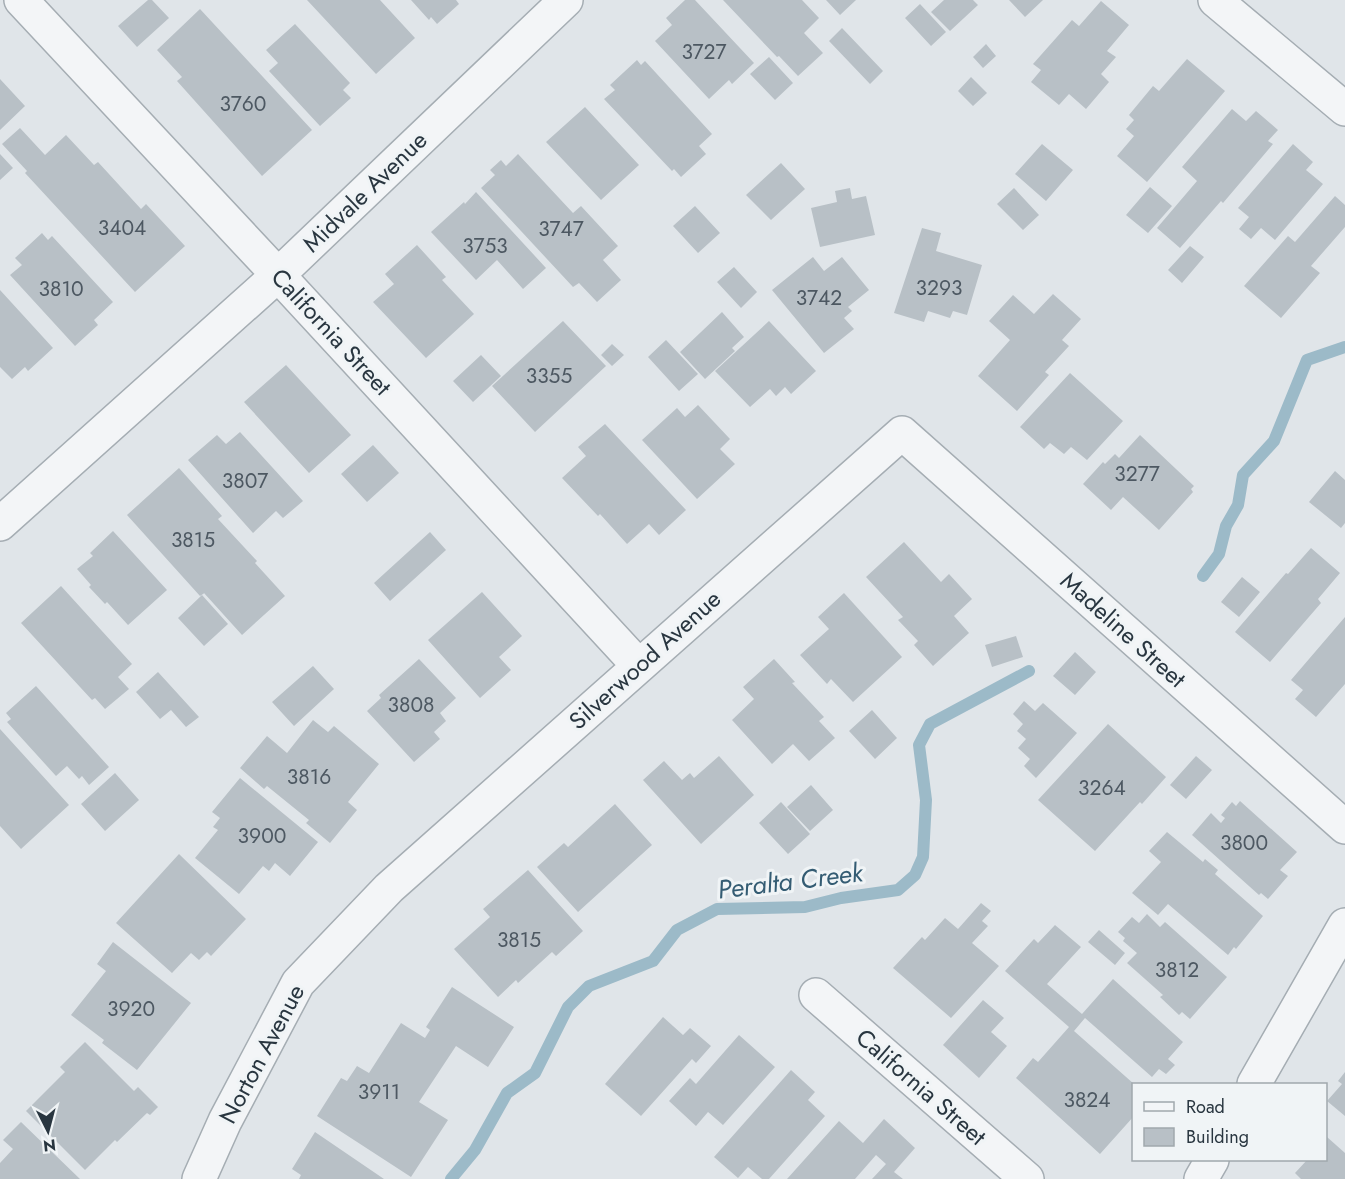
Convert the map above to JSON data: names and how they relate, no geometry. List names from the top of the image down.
{
  "streets": {
    "street": [
      "Midvale Avenue",
      "California Street",
      "Madeline Street",
      "Silverwood Avenue",
      "Norton Avenue"
    ]
  },
  "crossings": [
    ["Midvale Avenue", "California Street"],
    ["California Street", "Silverwood Avenue"],
    ["Madeline Street", "Silverwood Avenue"],
    ["Silverwood Avenue", "Norton Avenue"]
  ],
  "water": ["Peralta Creek"],
  "house_numbers": [
    "3727",
    "3760",
    "3404",
    "3747",
    "3753",
    "3293",
    "3810",
    "3742",
    "3355",
    "3277",
    "3807",
    "3815",
    "3808",
    "3816",
    "3264",
    "3900",
    "3800",
    "3815",
    "3812",
    "3920",
    "3911",
    "3824"
  ],
  "legend": ["Road", "Building"],
  "north": "bottom"
}
